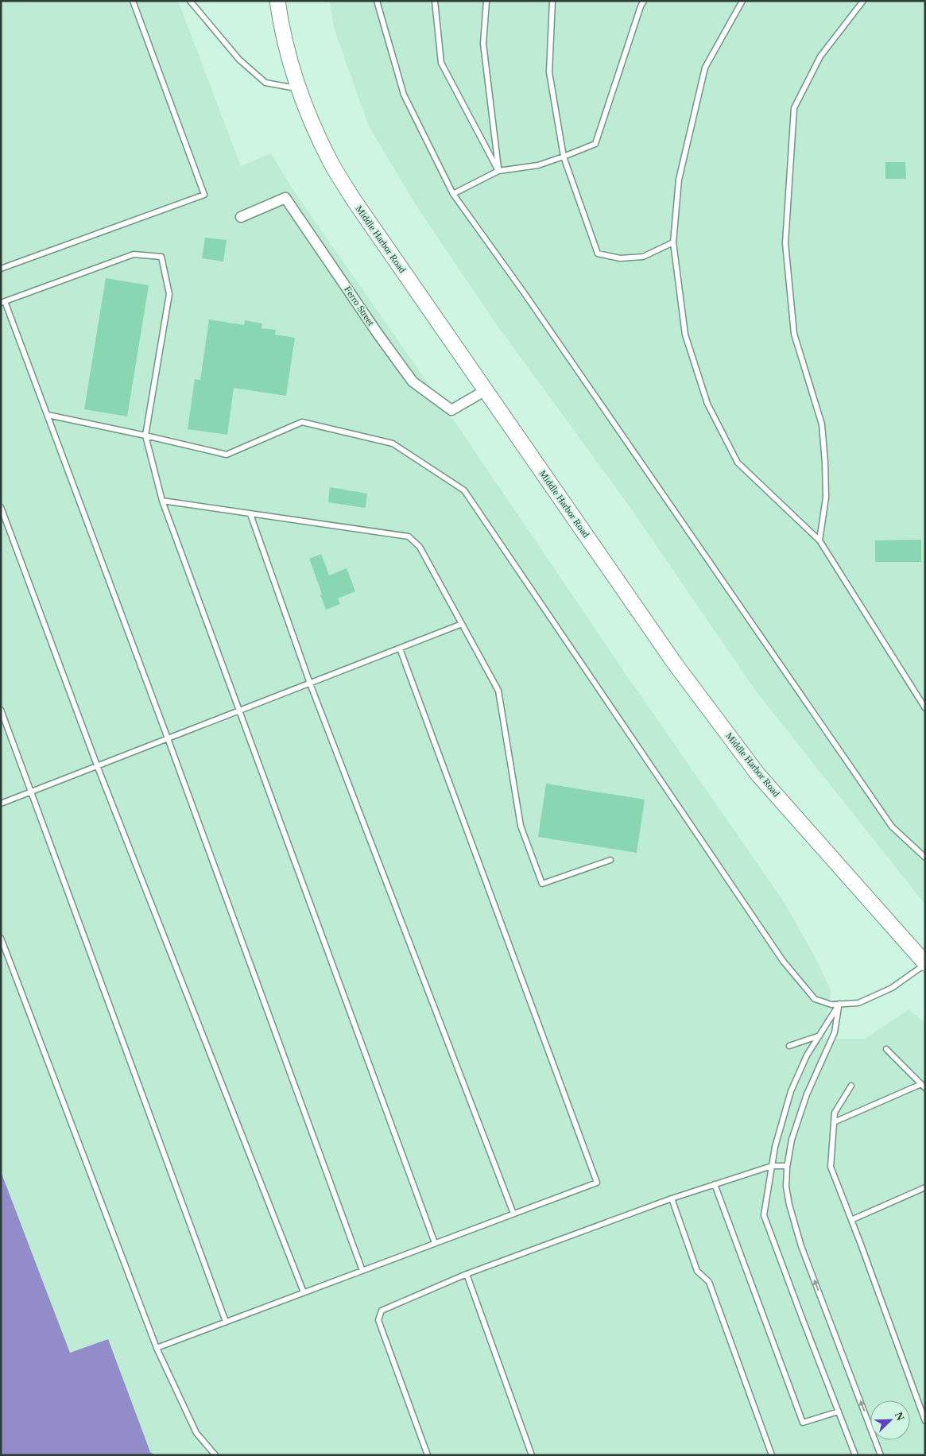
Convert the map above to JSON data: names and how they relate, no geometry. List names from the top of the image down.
{
  "streets": {
    "main road": ["Middle Harbor Road"],
    "street": ["Ferro Street"]
  },
  "crossings": [
    ["Middle Harbor Road", "Ferro Street"]
  ],
  "north": "top right"
}
